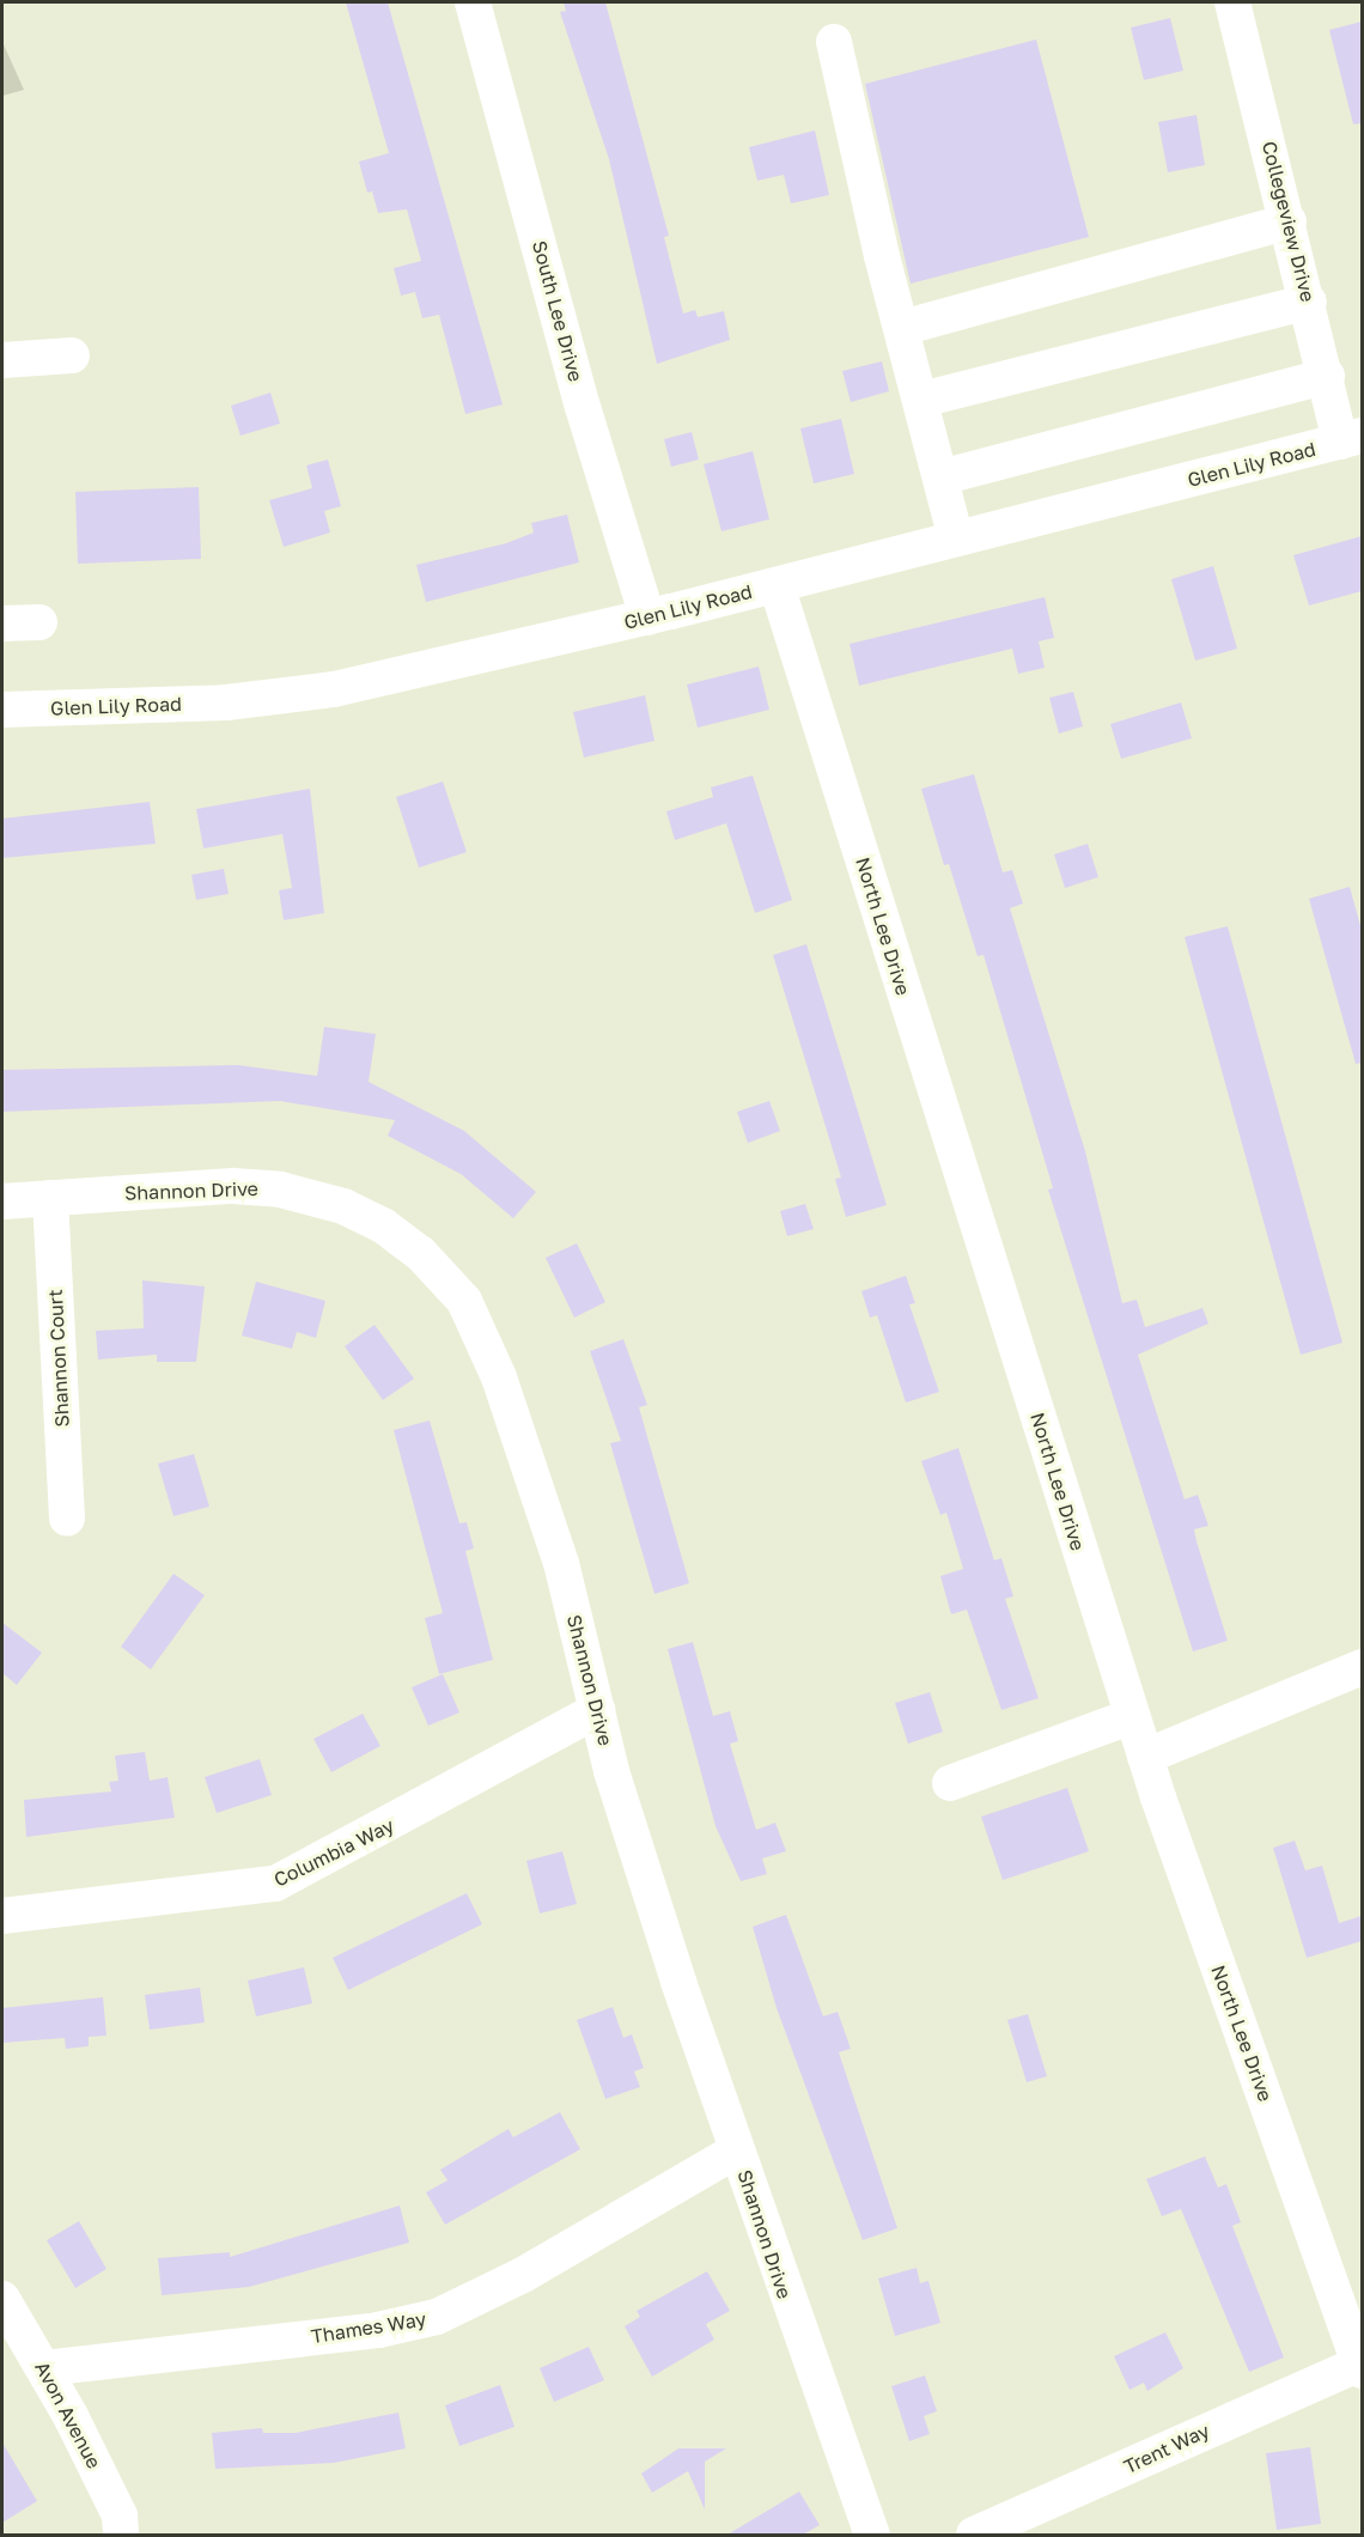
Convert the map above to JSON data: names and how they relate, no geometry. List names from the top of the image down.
{
  "streets": {
    "street": [
      "Collegeview Drive",
      "South Lee Drive",
      "Glen Lily Road",
      "North Lee Drive",
      "Shannon Drive",
      "Shannon Court",
      "Columbia Way",
      "Thames Way",
      "Avon Avenue",
      "Trent Way"
    ]
  },
  "crossings": [
    ["Collegeview Drive", "Glen Lily Road"],
    ["South Lee Drive", "Glen Lily Road"],
    ["Glen Lily Road", "North Lee Drive"],
    ["North Lee Drive", "Trent Way"],
    ["Shannon Drive", "Shannon Court"],
    ["Shannon Drive", "Columbia Way"],
    ["Shannon Drive", "Thames Way"],
    ["Thames Way", "Avon Avenue"]
  ]
}
